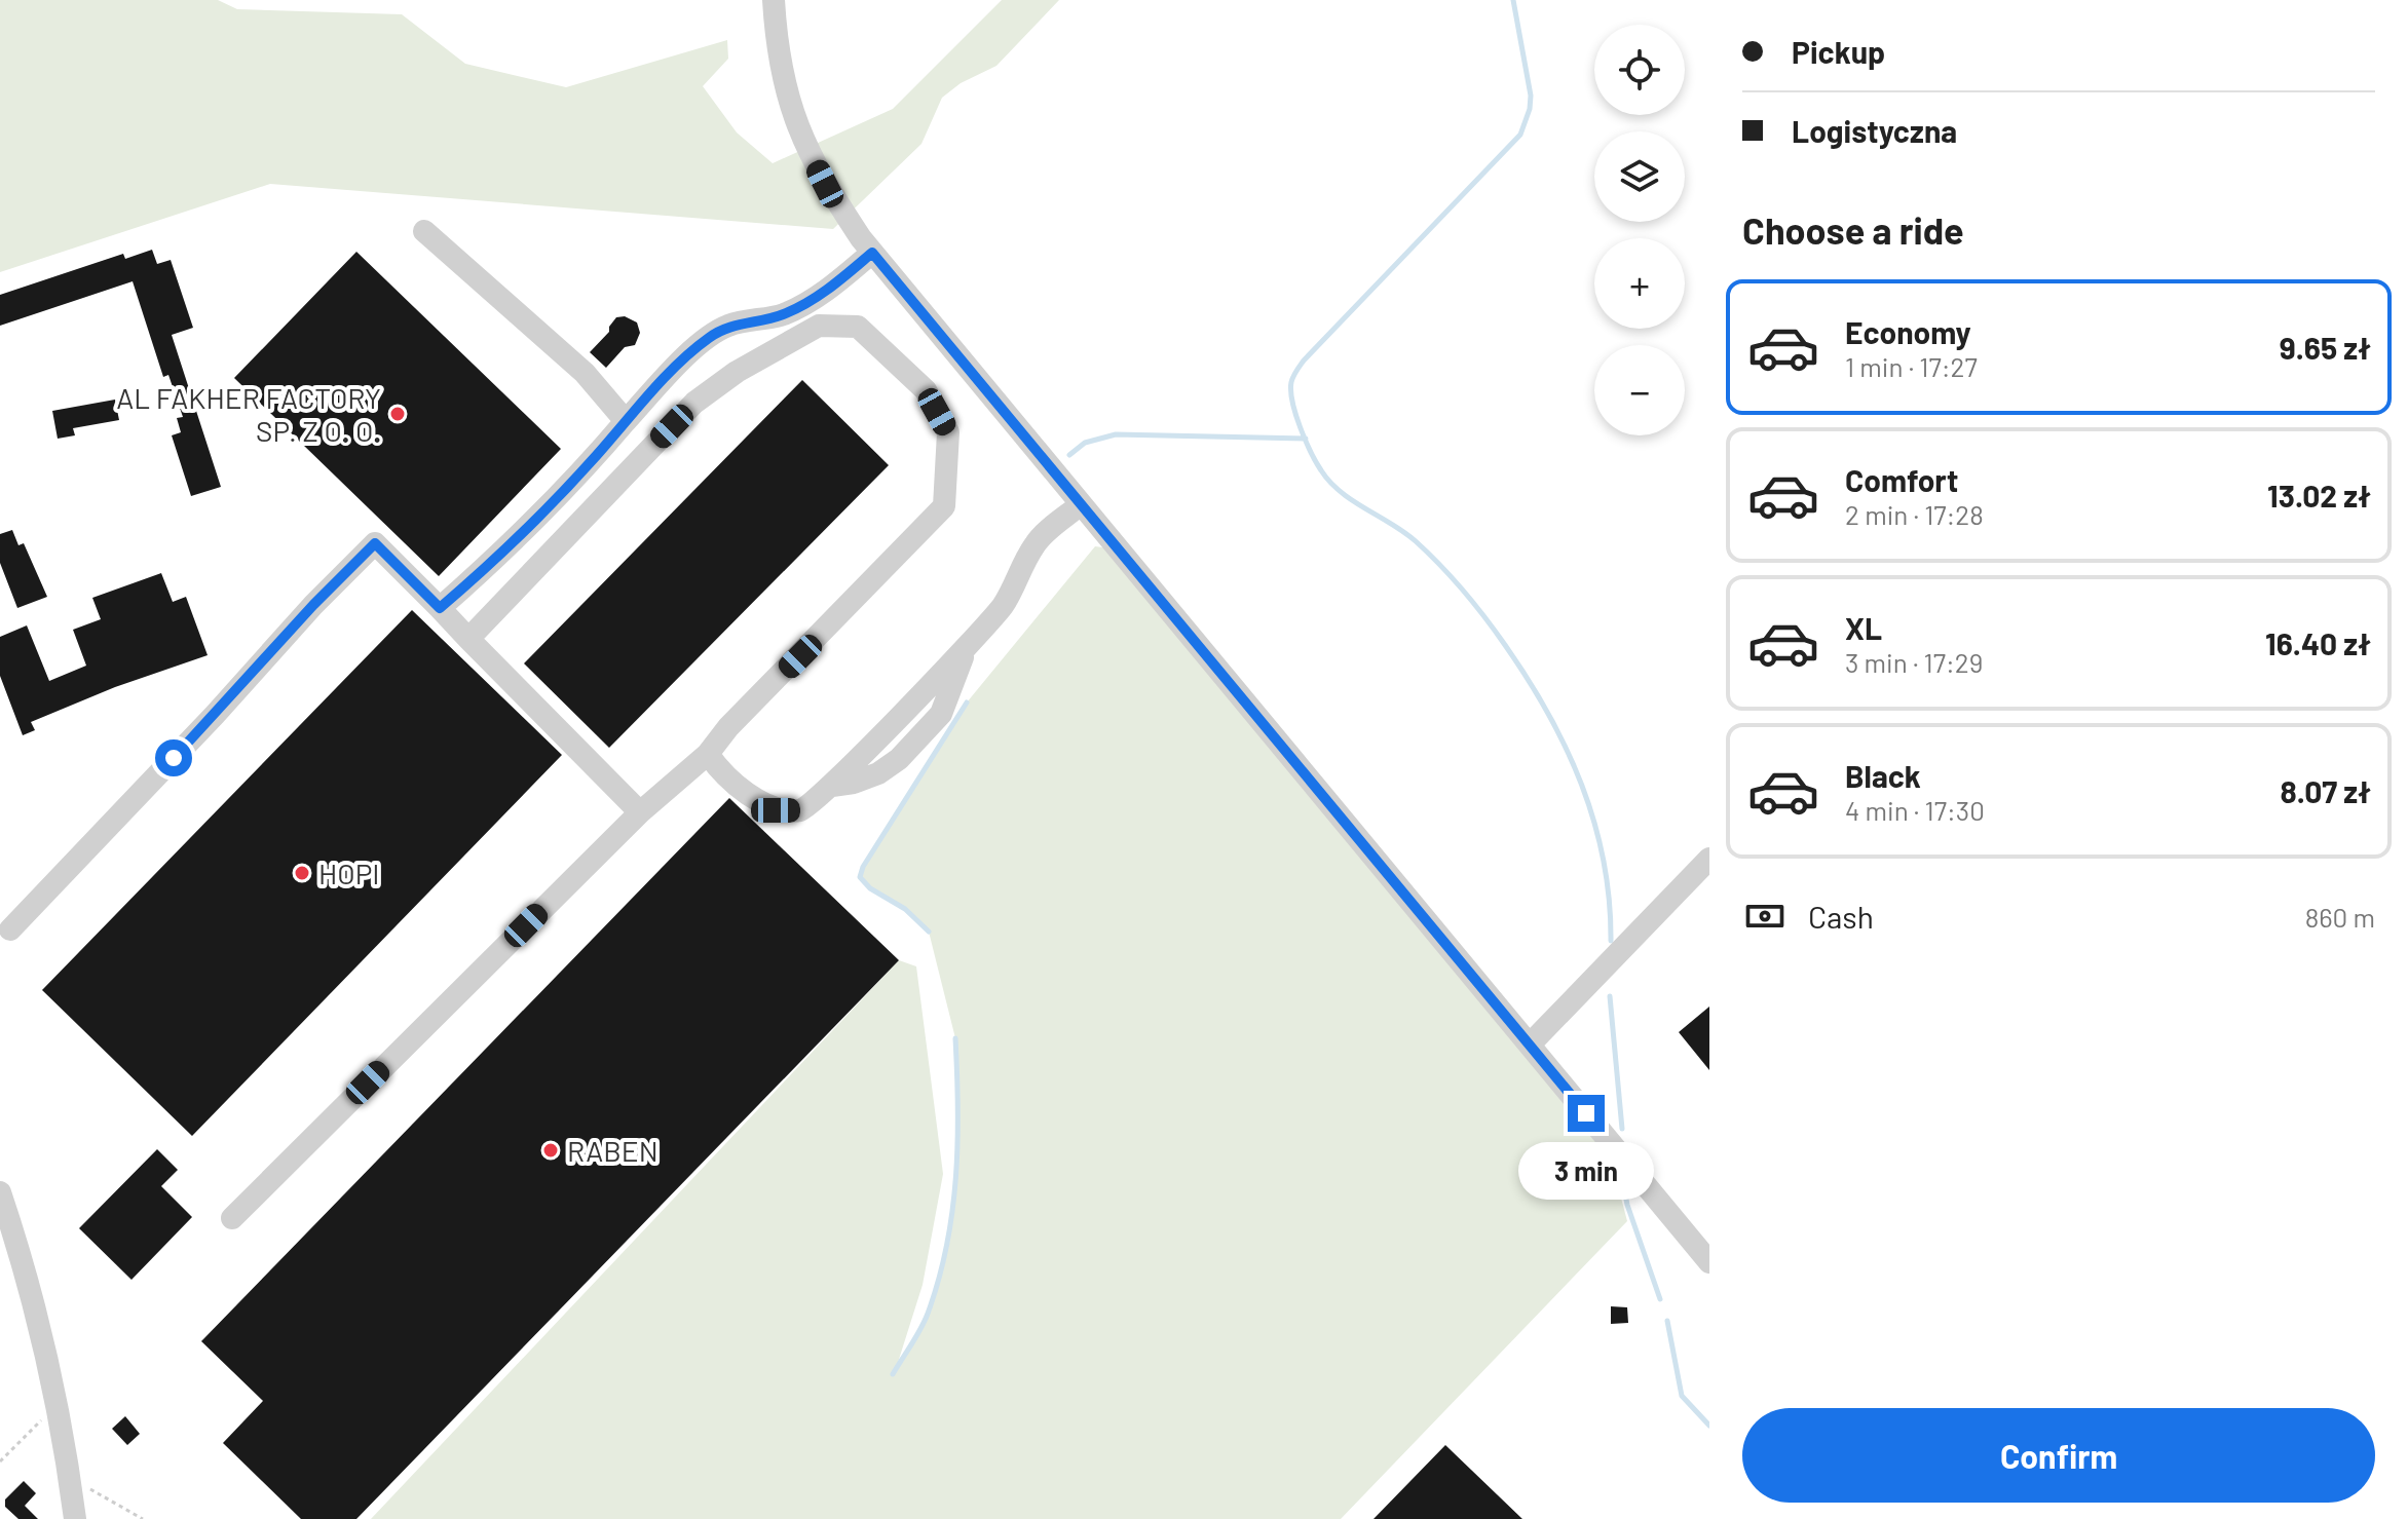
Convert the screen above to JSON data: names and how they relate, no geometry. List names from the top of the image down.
{
  "places": ["AL FAKHER FACTORY SP. Z O. O.", "HOPI", "RABEN"],
  "page": {
    "banner": ["Pickup", "Logistyczna"],
    "map_buttons": ["+", "−"],
    "heading": "Choose a ride",
    "list": [
      {
        "name": "Economy",
        "note": "1 min · 17:27",
        "value": "9.65 zł"
      },
      {
        "name": "Comfort",
        "note": "2 min · 17:28",
        "value": "13.02 zł"
      },
      {
        "name": "XL",
        "note": "3 min · 17:29",
        "value": "16.40 zł"
      },
      {
        "name": "Black",
        "note": "4 min · 17:30",
        "value": "8.07 zł"
      }
    ],
    "pay": ["Cash", "860 m"],
    "bubble": "3 min",
    "buttons": "Confirm"
  }
}
